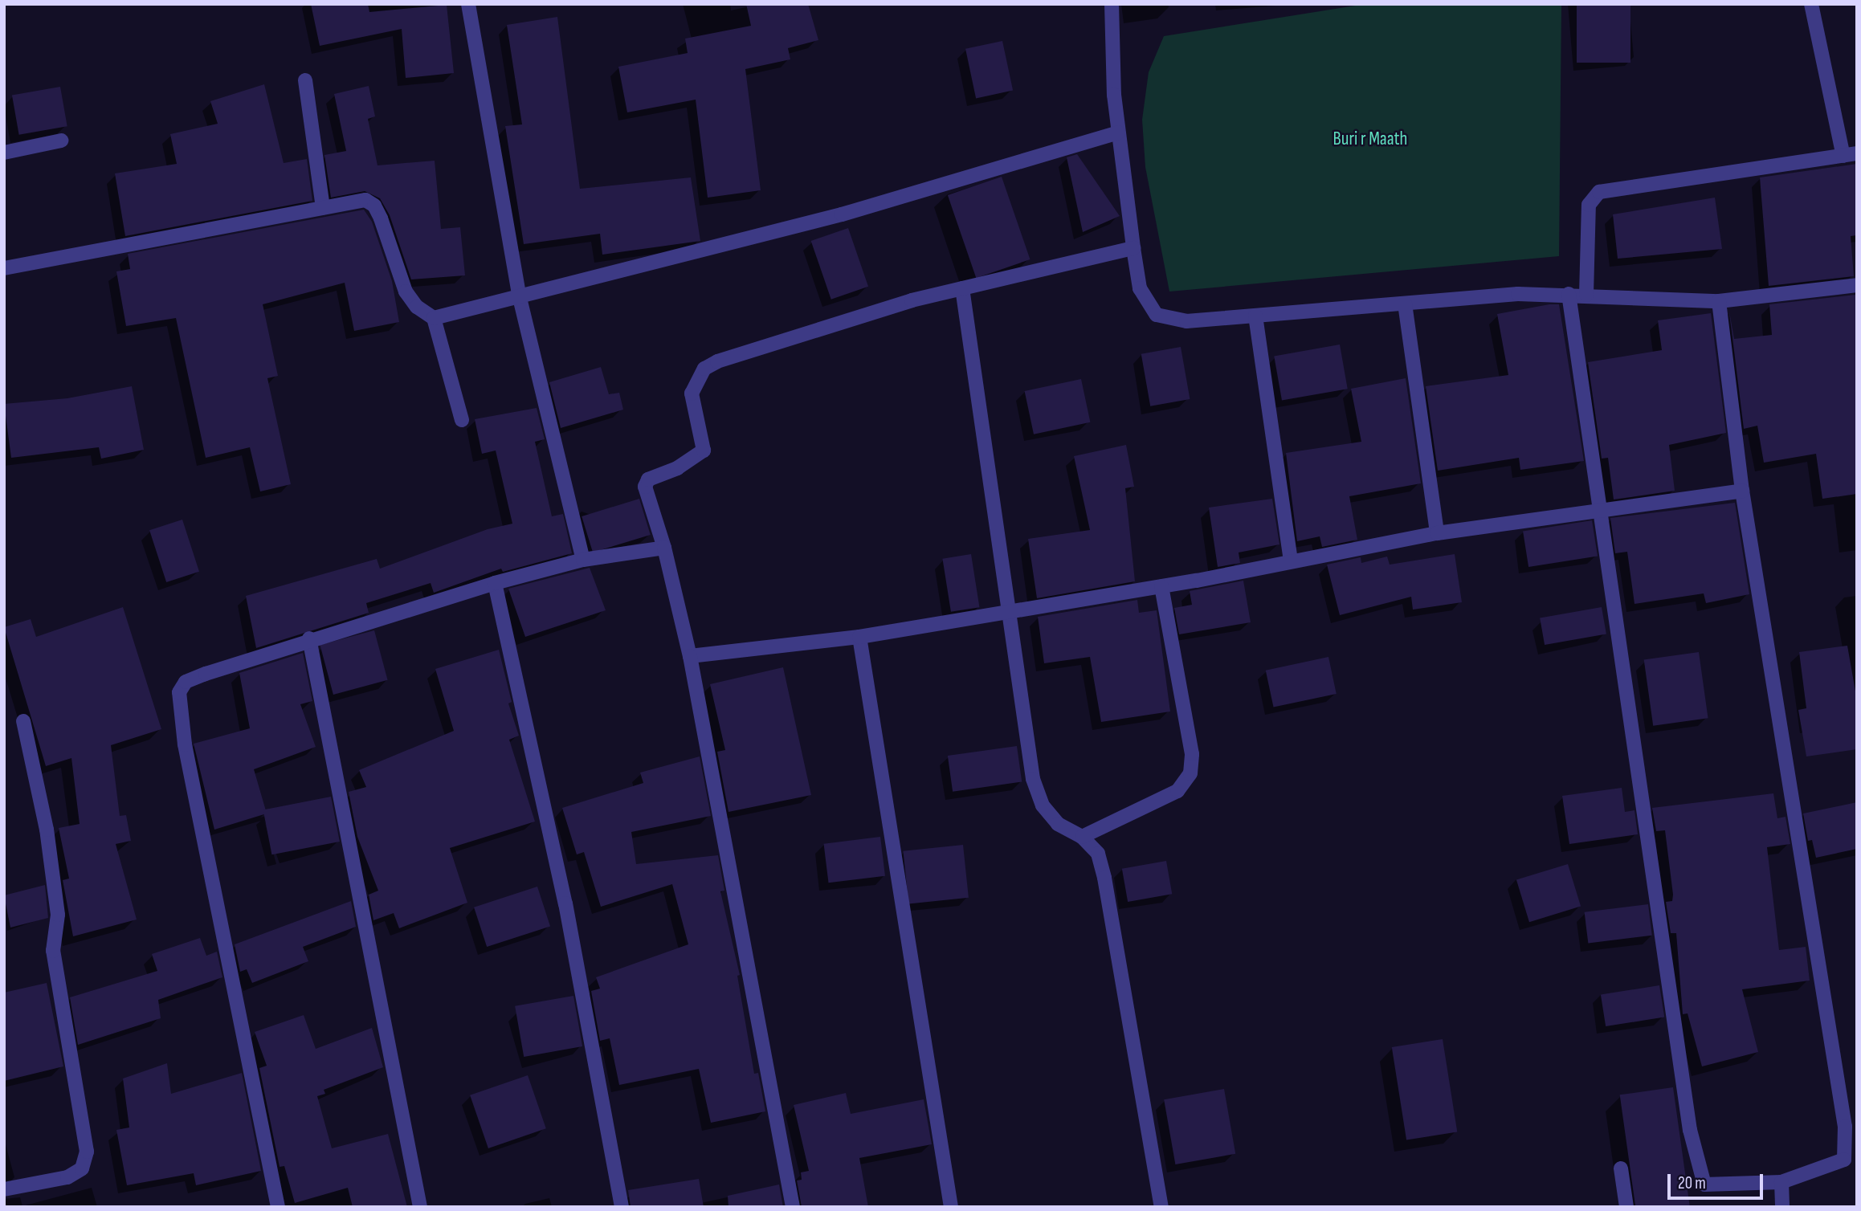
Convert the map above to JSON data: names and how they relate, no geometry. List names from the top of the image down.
{
  "parks": ["Buri r Maath"],
  "scale_bar": "20 m"
}
